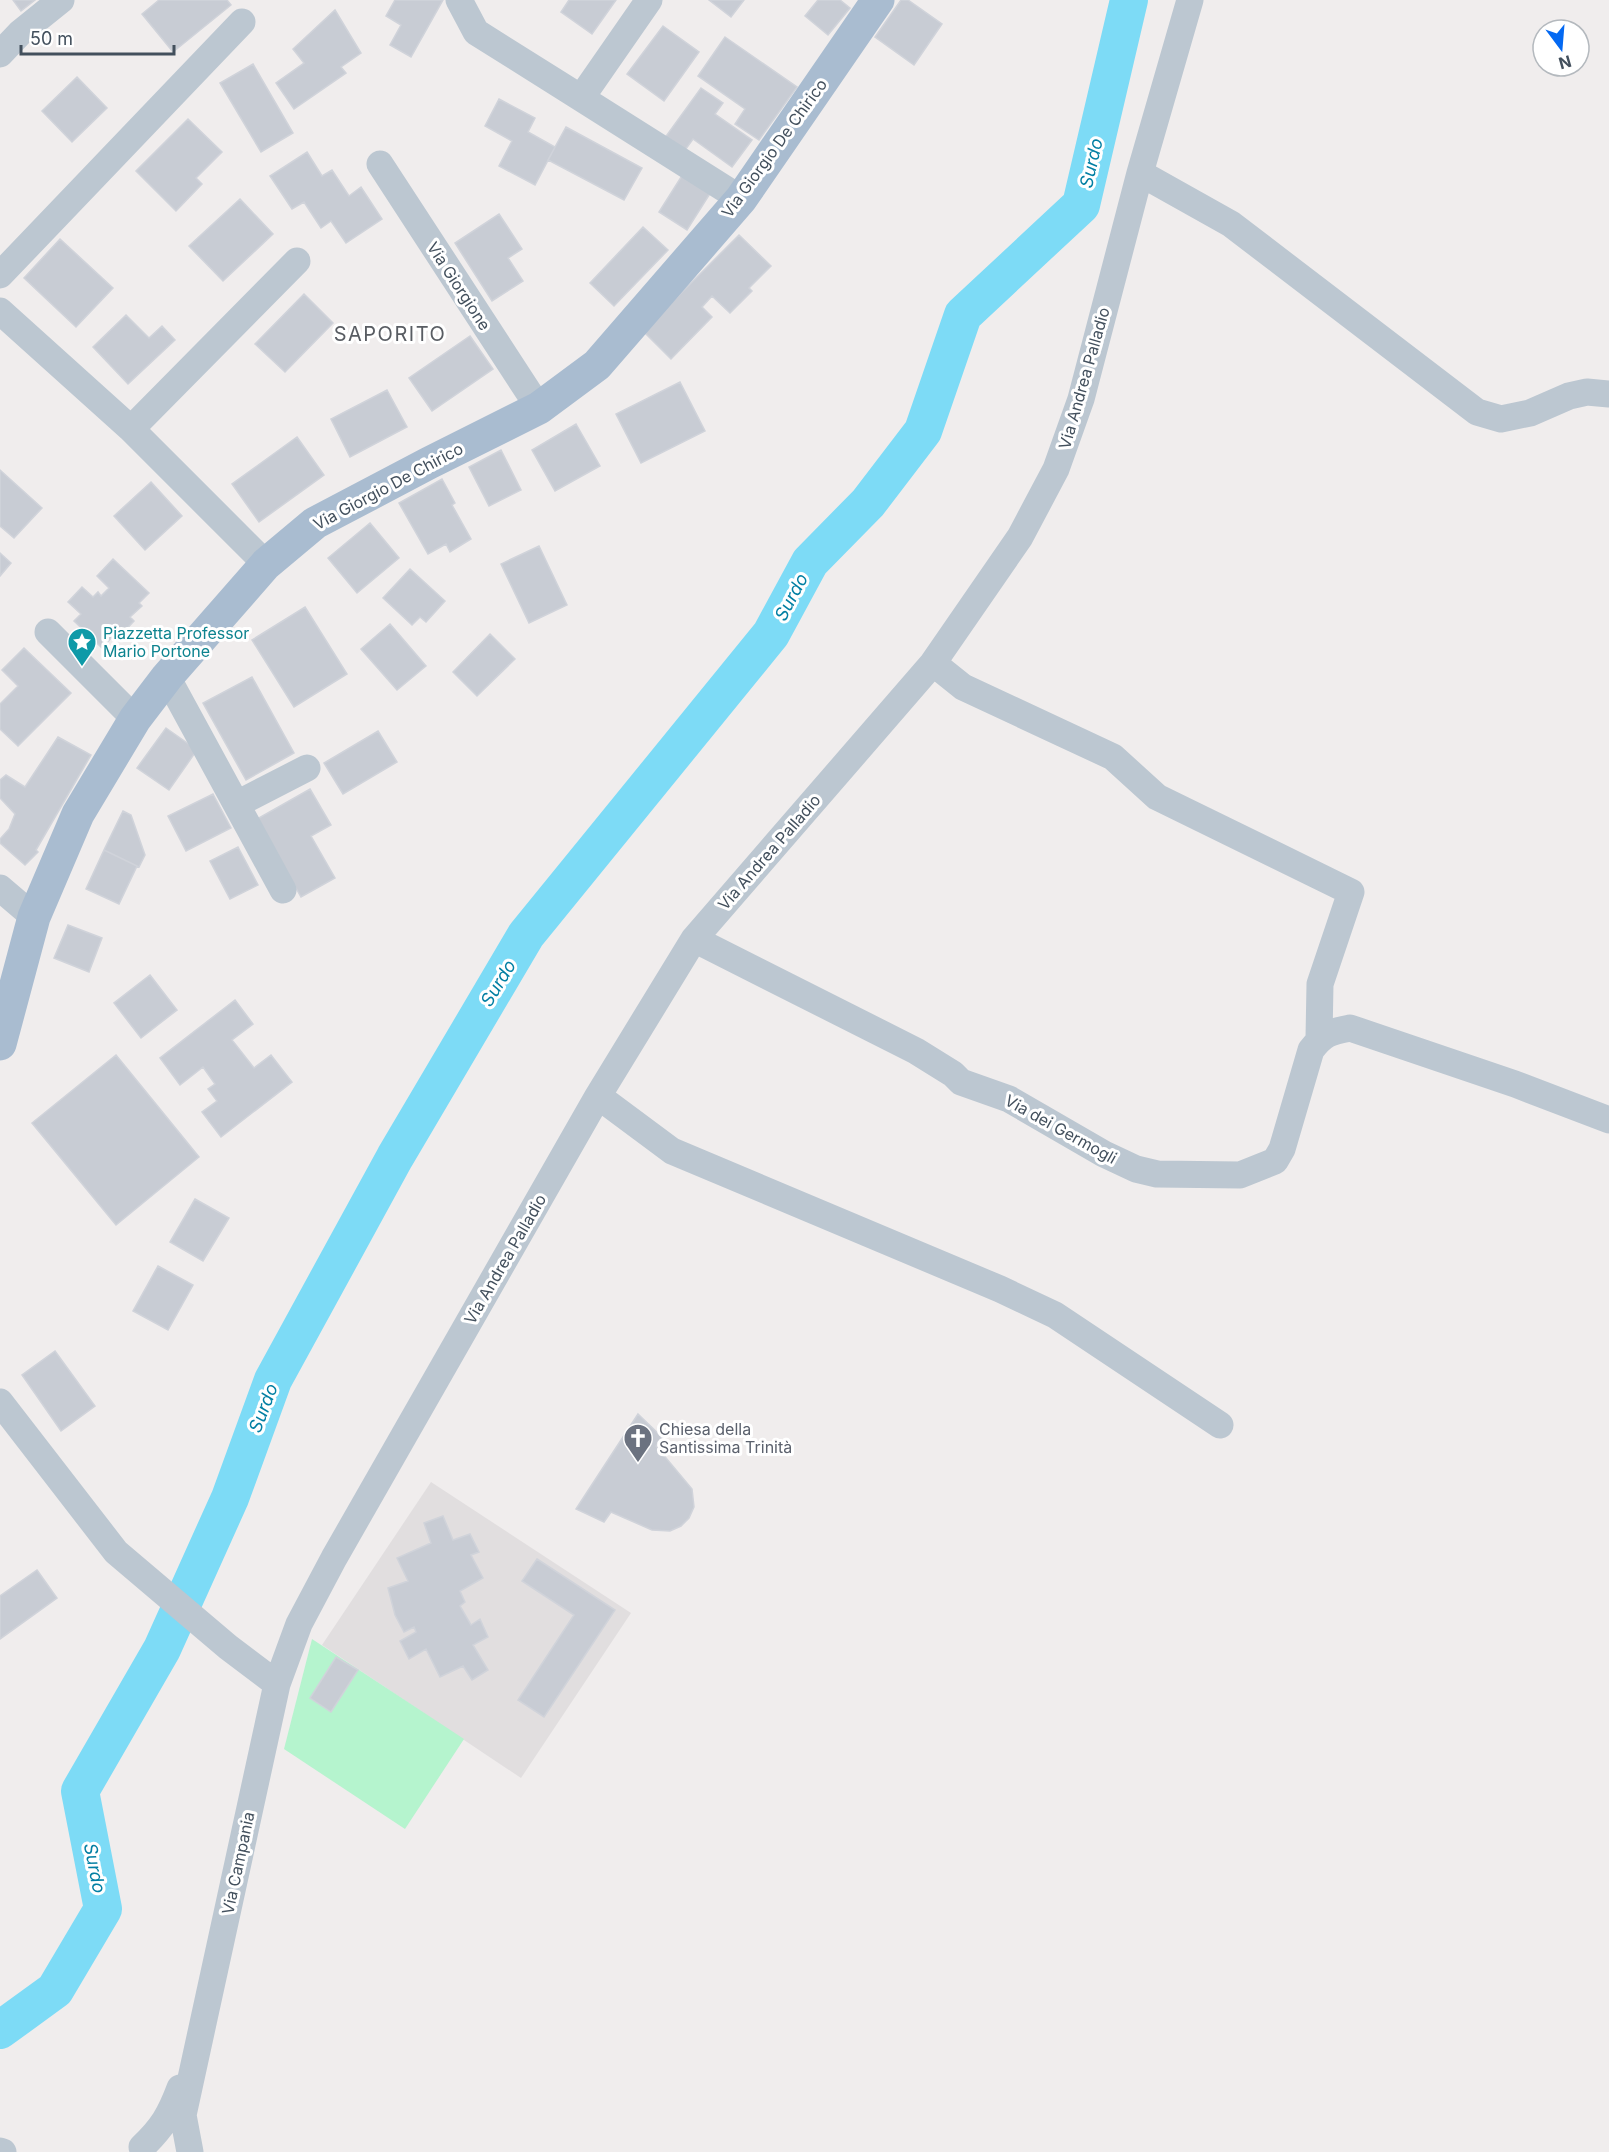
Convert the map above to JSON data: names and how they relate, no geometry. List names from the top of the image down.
{
  "streets": {
    "main road": ["Via Giorgio De Chirico"],
    "street": [
      "Via Giorgione",
      "Via Andrea Palladio",
      "Via dei Germogli",
      "Via Campania"
    ]
  },
  "crossings": [
    ["Via Giorgio De Chirico", "Via Giorgione"],
    ["Via Andrea Palladio", "Via dei Germogli"],
    ["Via Andrea Palladio", "Via Campania"]
  ],
  "districts": ["SAPORITO"],
  "water": ["Surdo"],
  "places": {
    "place": ["Piazzetta Professor Mario Portone"],
    "church": ["Chiesa della Santissima Trinità"]
  },
  "scale_bar": "50 m",
  "north": "bottom"
}
